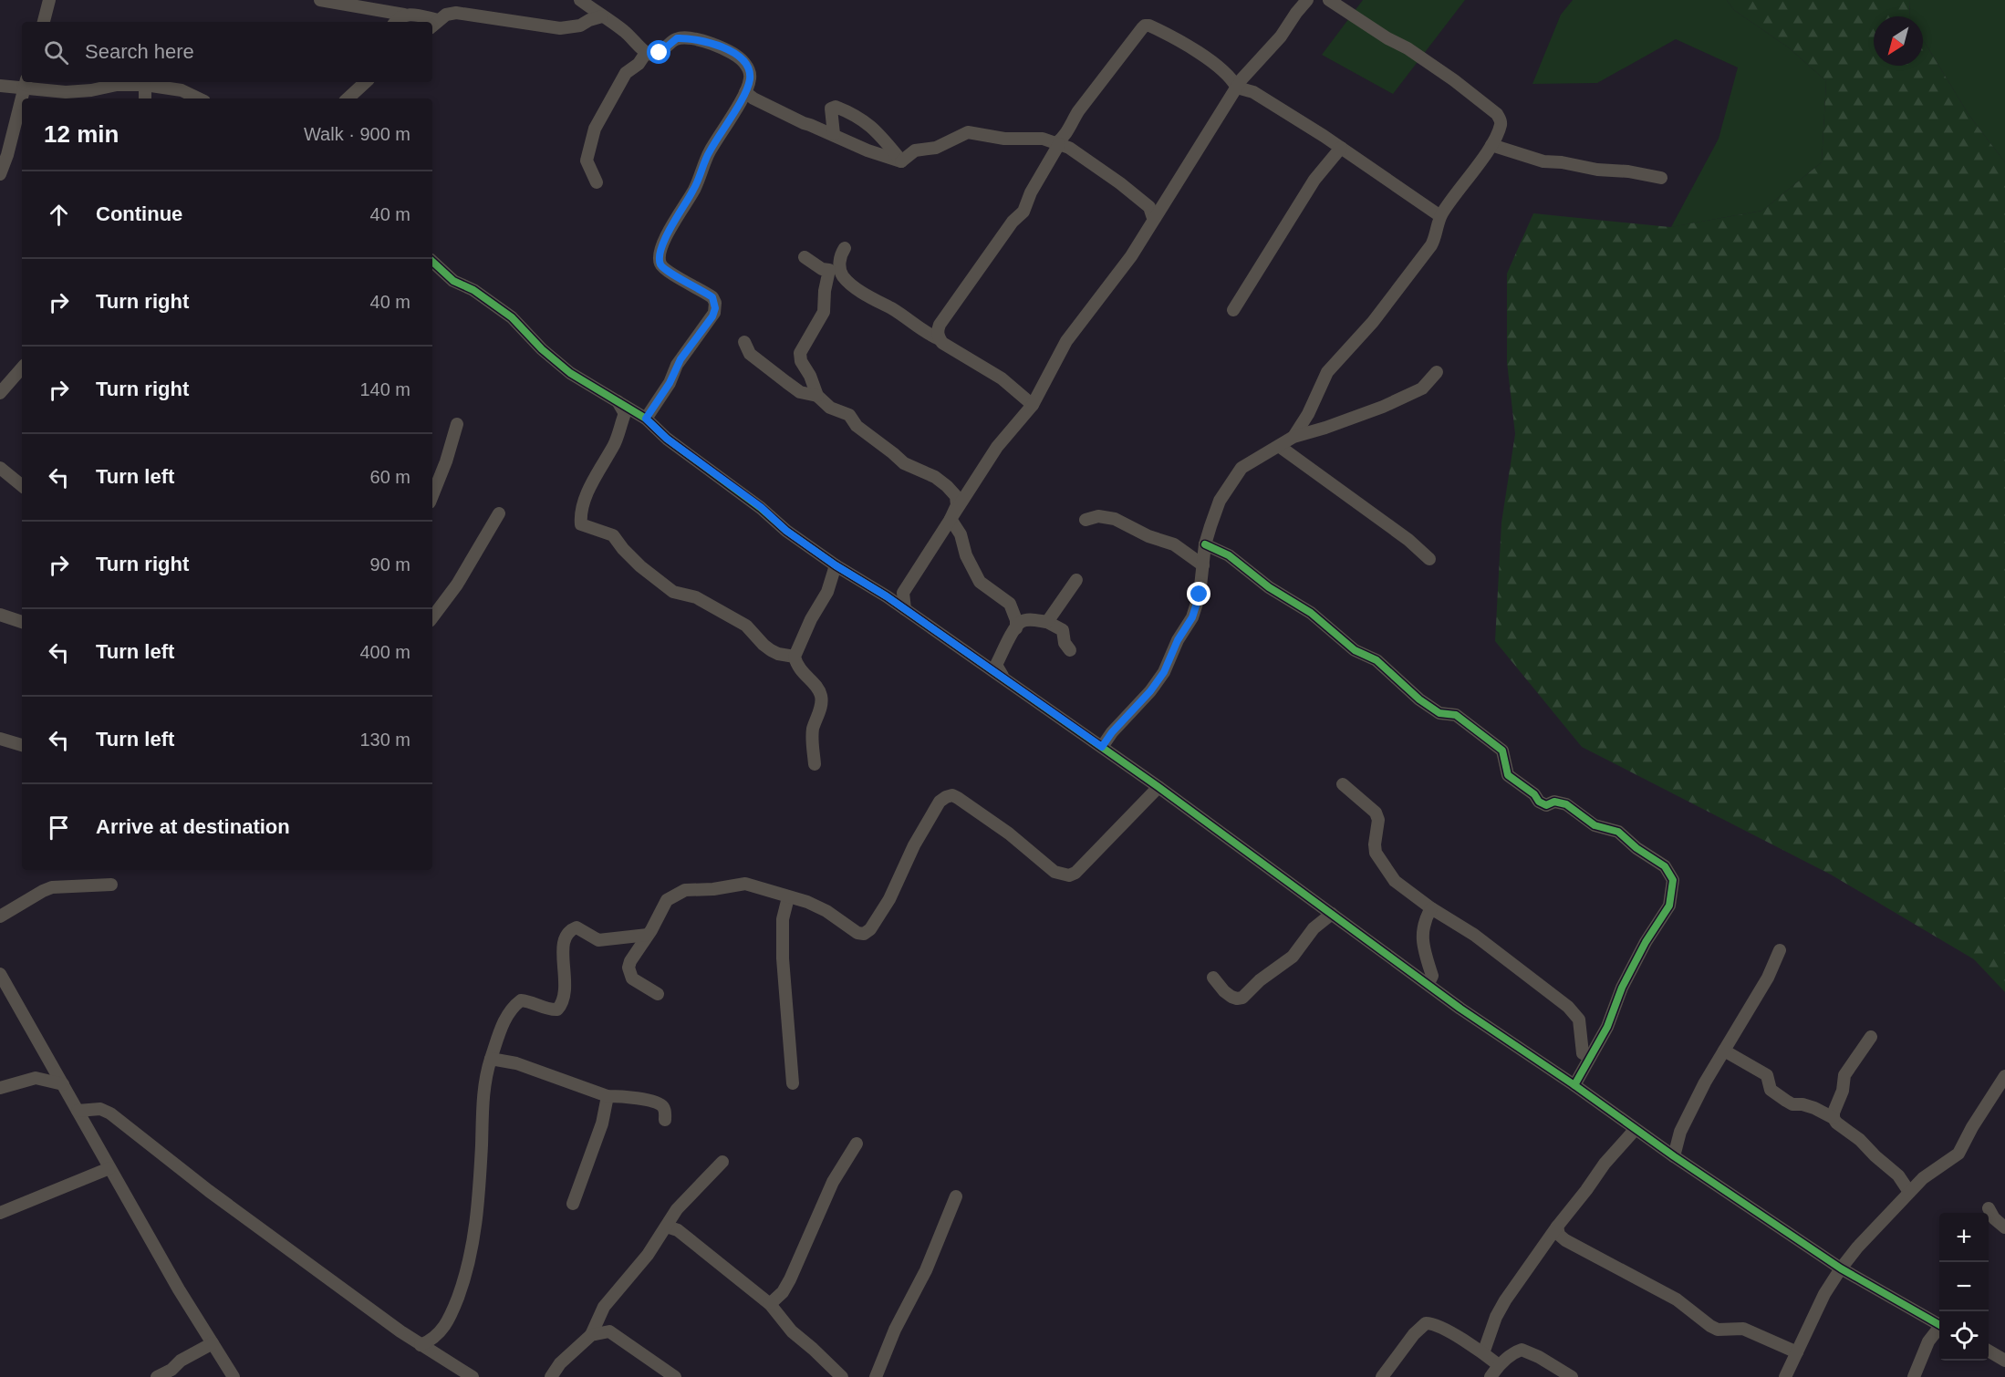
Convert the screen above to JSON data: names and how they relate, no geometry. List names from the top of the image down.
{
  "north": "bottom left",
  "page": {
    "search": "Search here",
    "heading": ["12 min", "Walk · 900 m"],
    "list": [
      ["Continue", "40 m"],
      ["Turn right", "40 m"],
      ["Turn right", "140 m"],
      ["Turn left", "60 m"],
      ["Turn right", "90 m"],
      ["Turn left", "400 m"],
      ["Turn left", "130 m"],
      "Arrive at destination"
    ],
    "map_buttons": ["+", "−"]
  }
}
